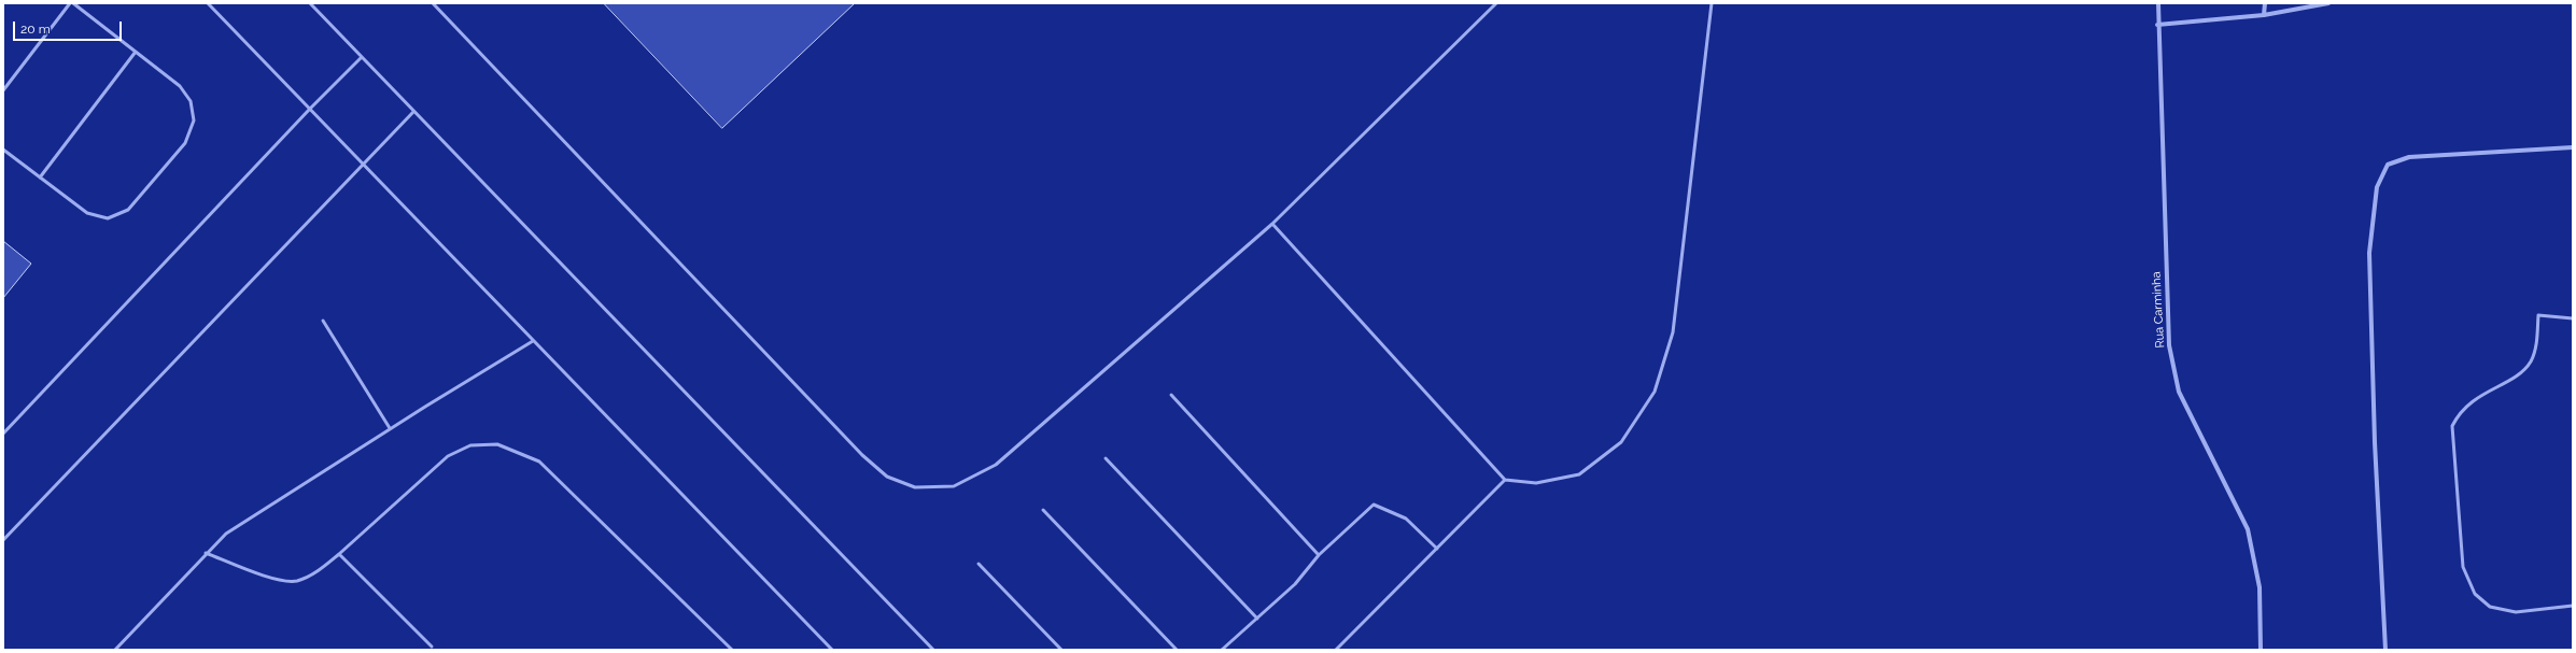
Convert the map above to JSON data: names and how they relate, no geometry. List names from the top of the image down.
{
  "streets": {
    "street": ["Rua Carminha"]
  },
  "scale_bar": "20 m"
}
